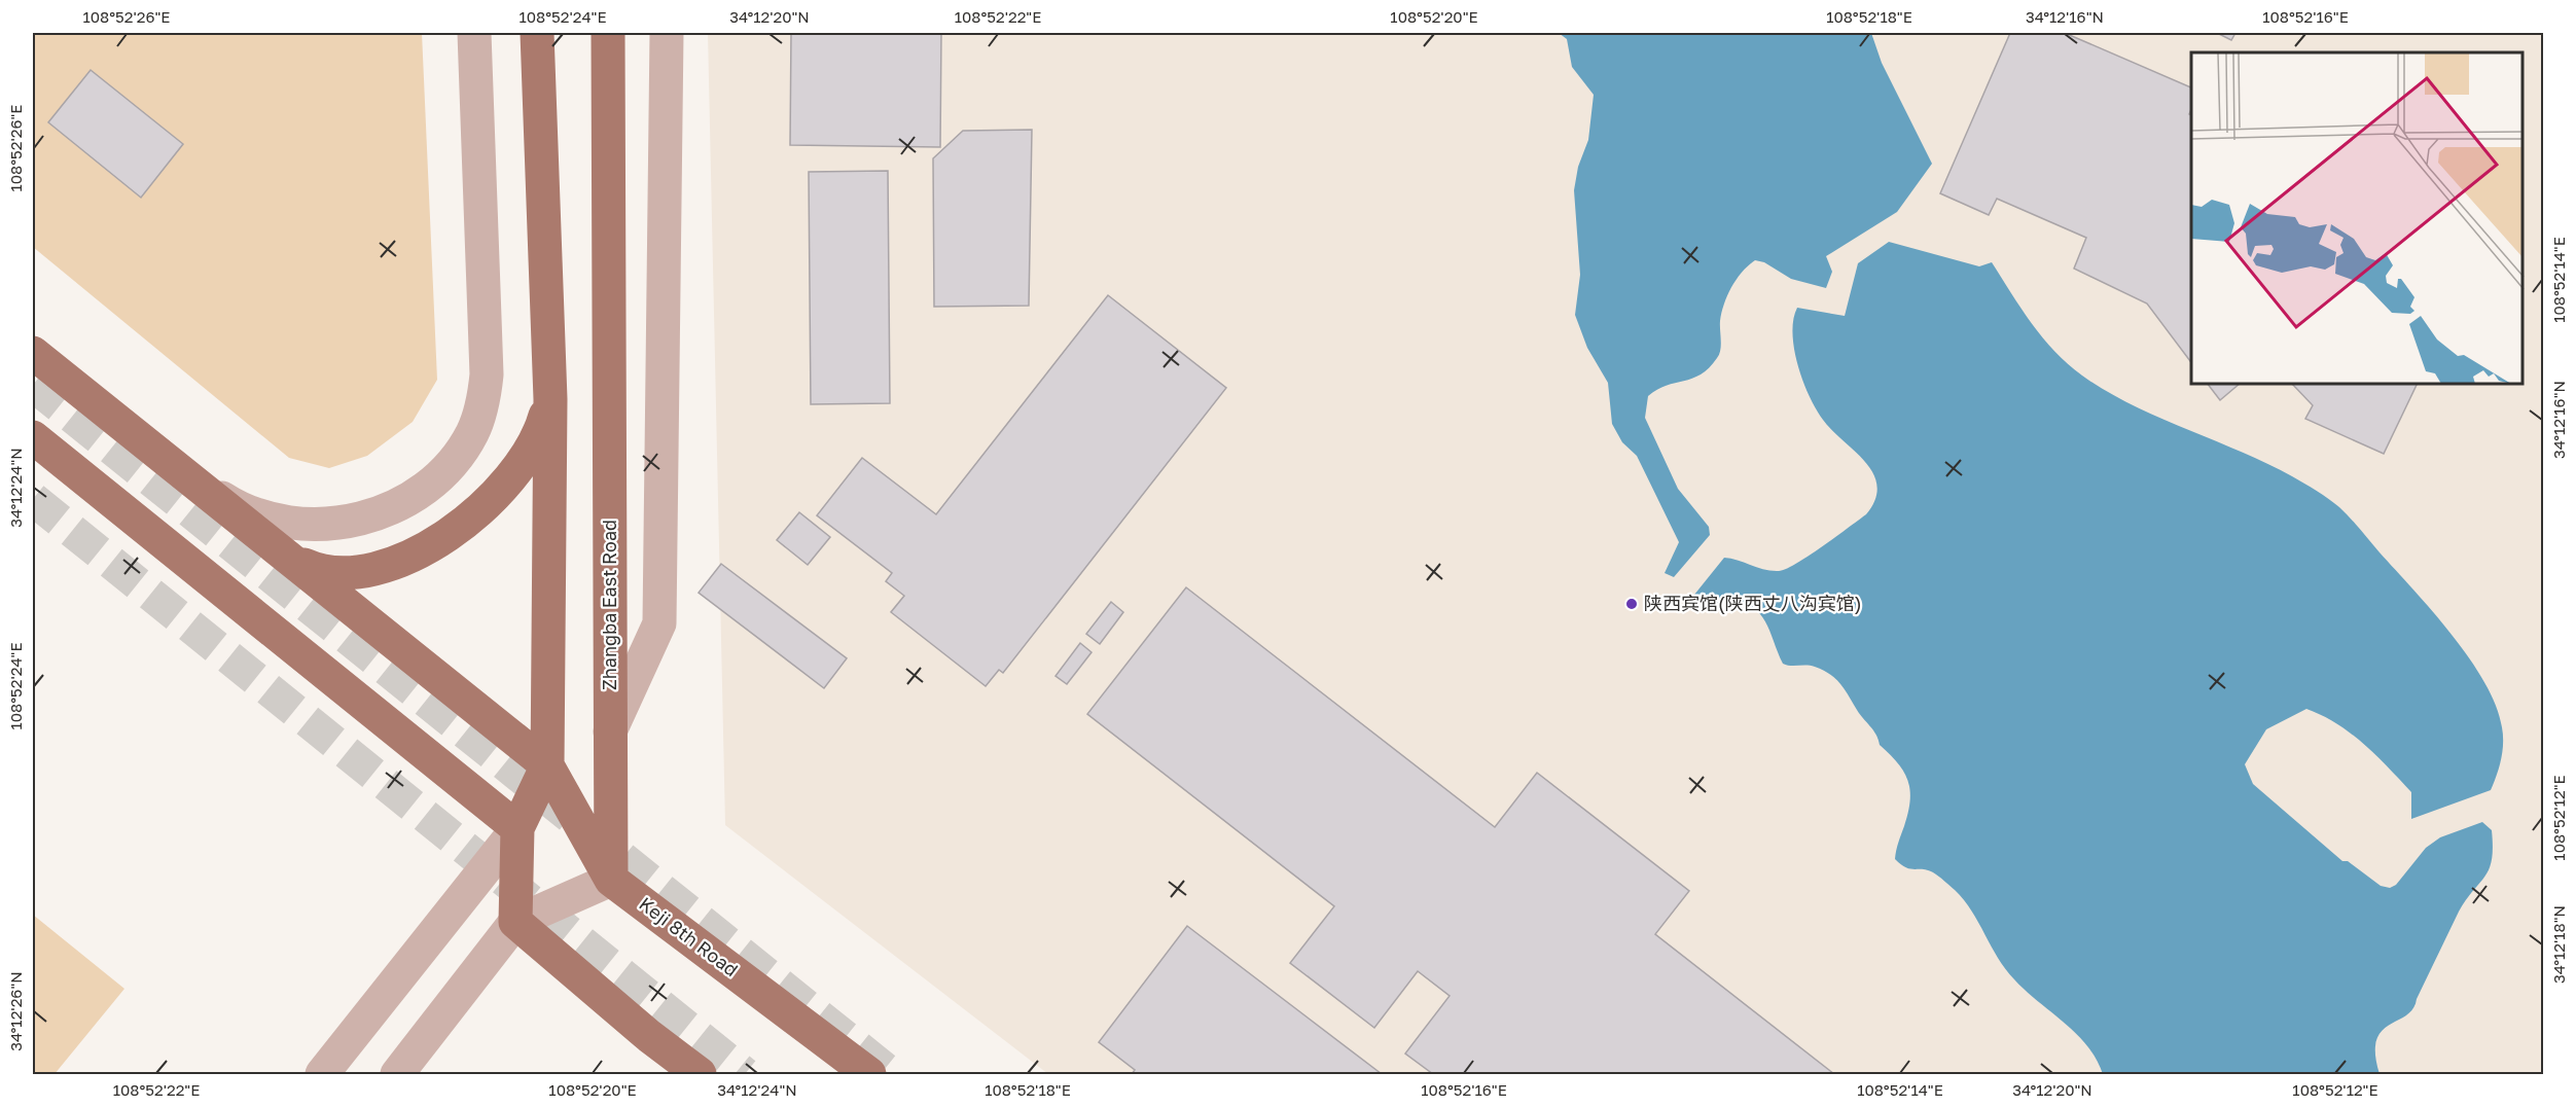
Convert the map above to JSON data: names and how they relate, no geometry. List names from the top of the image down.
{
  "streets": {
    "main road": ["Zhangba East Road", "Keji 8th Road"]
  },
  "crossings": [
    ["Zhangba East Road", "Keji 8th Road"]
  ],
  "places": ["陕西宾馆(陕西丈八沟宾馆)"],
  "coordinates": [
    "108°52'26\"E",
    "108°52'24\"E",
    "34°12'20\"N",
    "108°52'22\"E",
    "108°52'20\"E",
    "108°52'18\"E",
    "34°12'16\"N",
    "108°52'16\"E",
    "108°52'14\"E",
    "34°12'24\"N",
    "108°52'12\"E",
    "34°12'18\"N",
    "34°12'26\"N"
  ]
}
